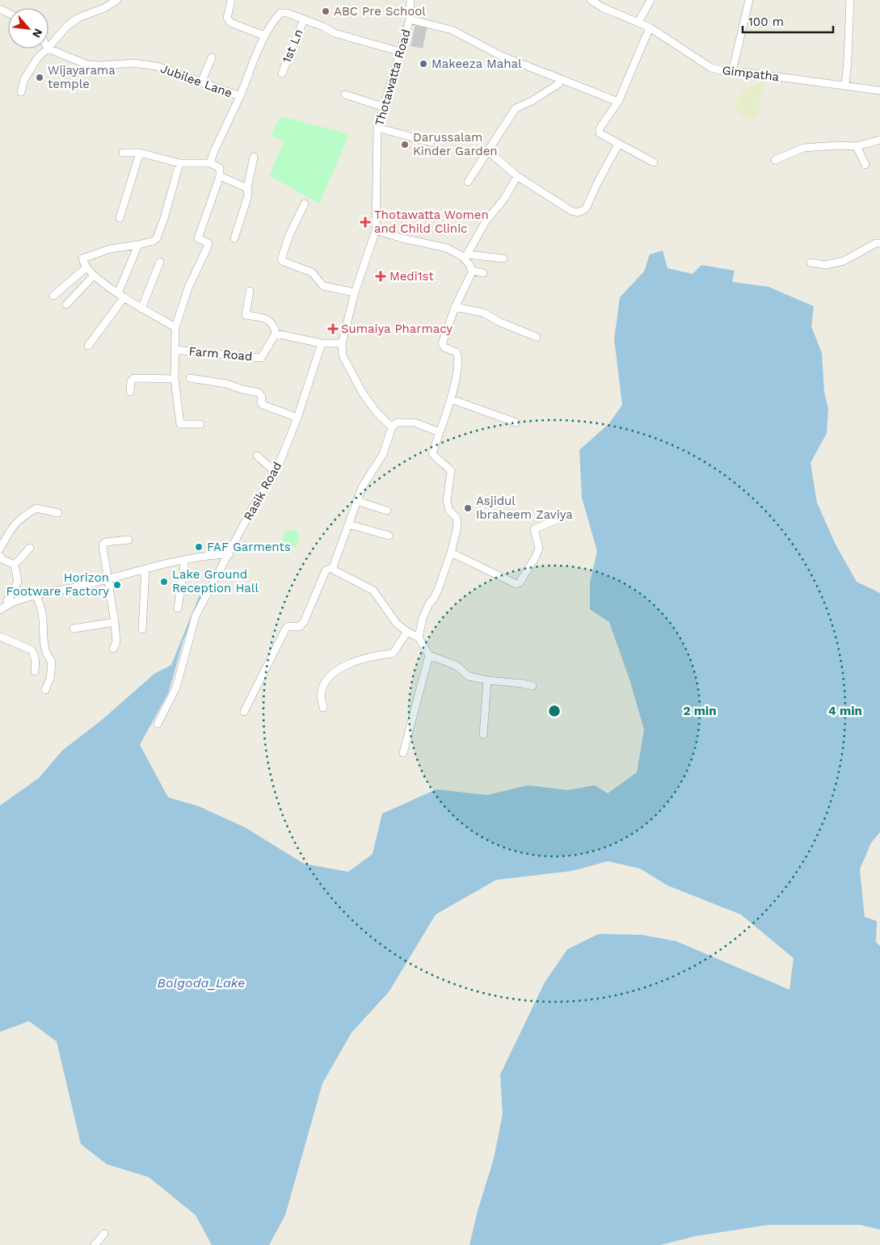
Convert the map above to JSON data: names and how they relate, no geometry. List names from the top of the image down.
{
  "streets": {
    "street": [
      "1st Ln",
      "Gimpatha",
      "Thotawatta Road",
      "Jubilee Lane",
      "Farm Road",
      "Rasik Road"
    ]
  },
  "crossings": [
    ["1st Ln", "Jubilee Lane"],
    ["Thotawatta Road", "Jubilee Lane"]
  ],
  "water": ["Bolgoda_Lake"],
  "places": {
    "other": [
      "ABC Pre School",
      "Makeeza Mahal",
      "Wijayarama temple",
      "Darussalam Kinder Garden",
      "Asjidul Ibraheem Zaviya",
      "FAF Garments",
      "Lake Ground Reception Hall",
      "Horizon Footware Factory"
    ],
    "health": ["Thotawatta Women and Child Clinic", "Medi1st", "Sumaiya Pharmacy"]
  },
  "scale_bar": "100 m",
  "north": "bottom right",
  "rings": ["2 min", "4 min"]
}
